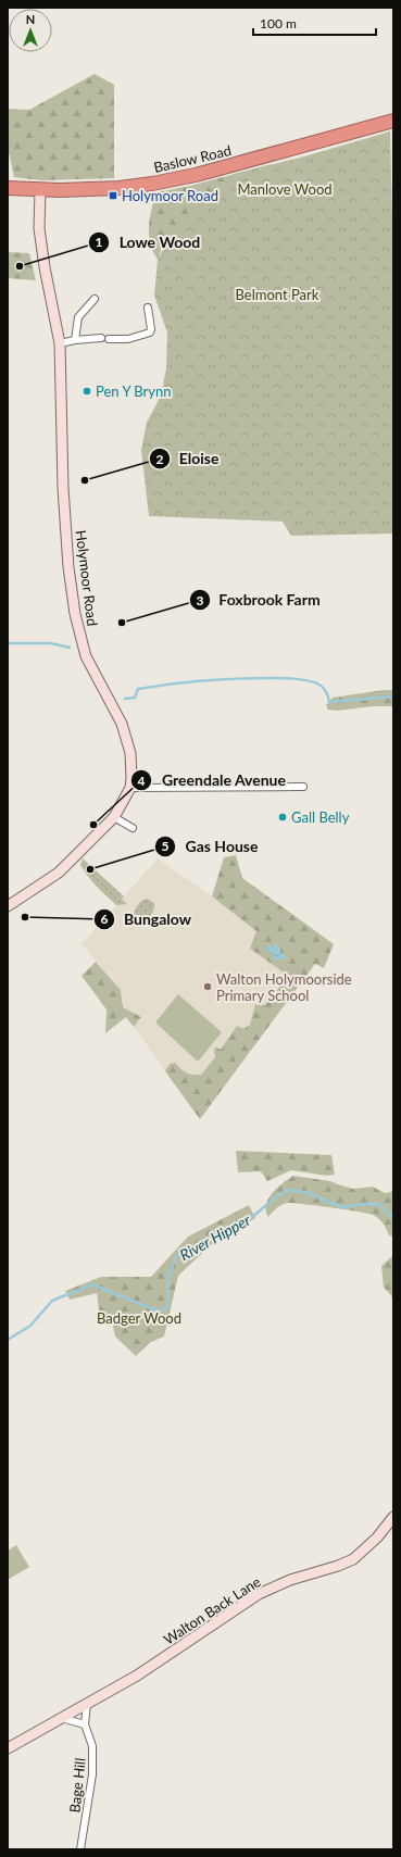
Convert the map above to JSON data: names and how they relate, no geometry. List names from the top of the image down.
{
  "streets": {
    "highway": ["Baslow Road"],
    "street": ["Holymoor Road", "Walton Back Lane", "Bage Hill"]
  },
  "crossings": [
    ["Baslow Road", "Holymoor Road"],
    ["Walton Back Lane", "Bage Hill"]
  ],
  "water": ["River Hipper"],
  "parks": ["Manlove Wood", "Belmont Park", "Badger Wood"],
  "places": {
    "transit": ["Holymoor Road"],
    "other": [
      "Lowe Wood",
      "Pen Y Brynn",
      "Eloise",
      "Foxbrook Farm",
      "Gall Belly",
      "Greendale Avenue",
      "Gas House",
      "Bungalow",
      "Walton Holymoorside Primary School"
    ]
  },
  "scale_bar": "100 m",
  "north": "top"
}
